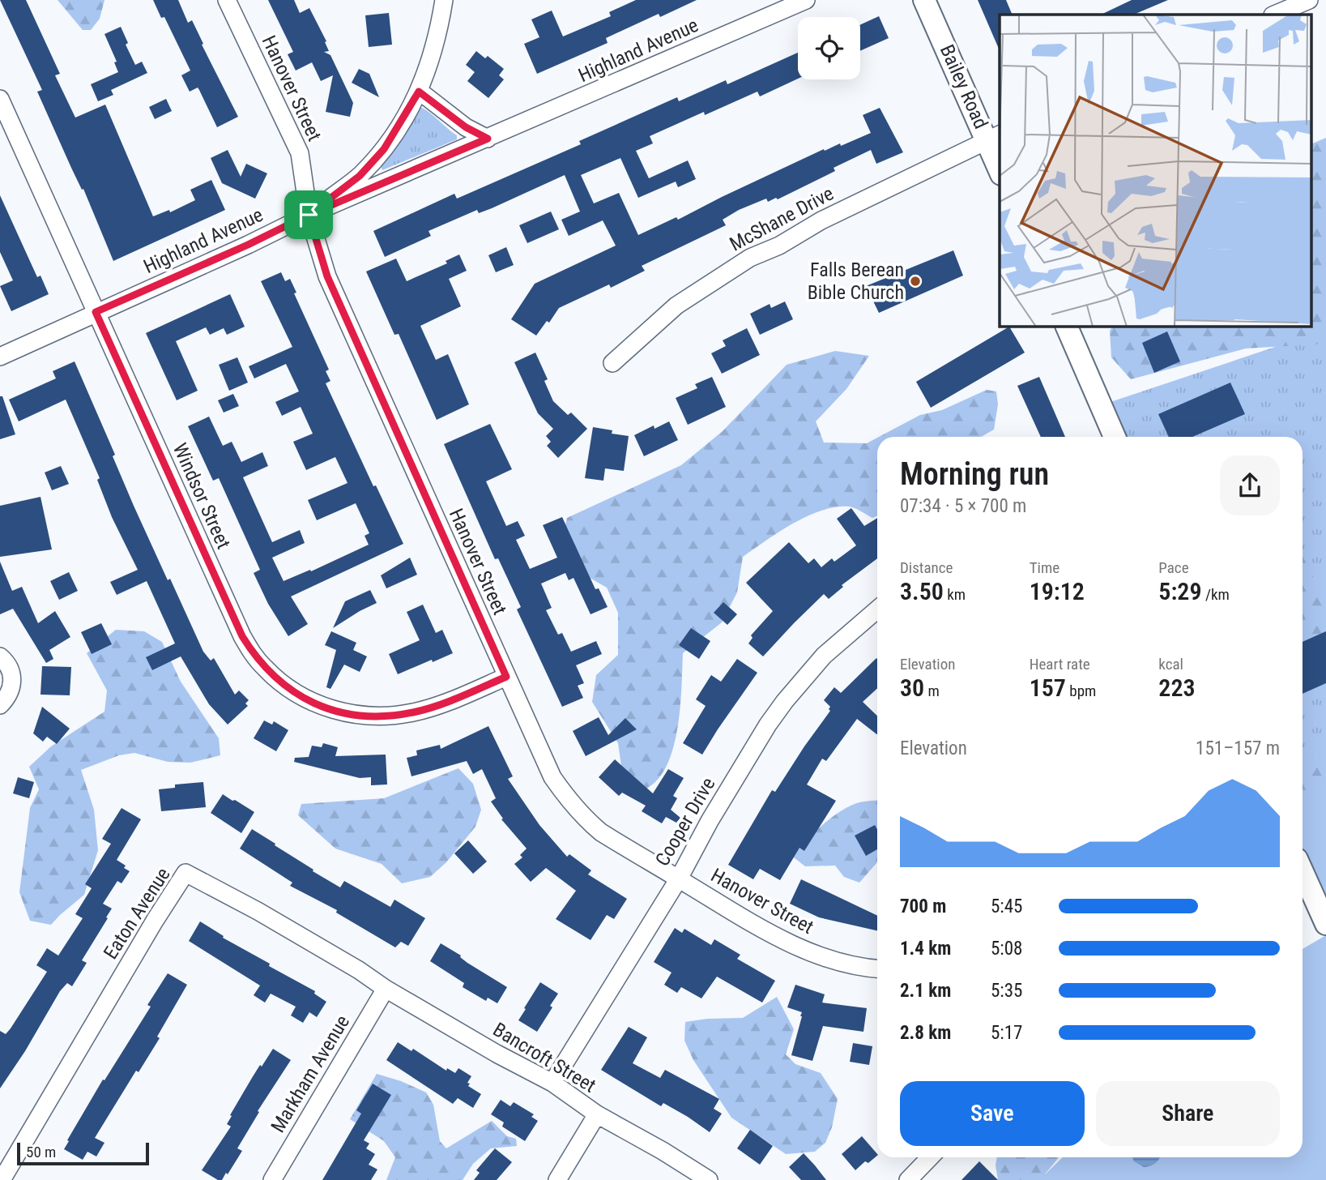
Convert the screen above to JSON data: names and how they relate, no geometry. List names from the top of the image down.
{
  "streets": {
    "street": [
      "Highland Avenue",
      "Bailey Road",
      "Hanover Street",
      "McShane Drive",
      "Windsor Street",
      "Cooper Drive",
      "Eaton Avenue",
      "Bancroft Street",
      "Markham Avenue"
    ]
  },
  "crossings": [
    ["Highland Avenue", "Hanover Street"],
    ["Highland Avenue", "Windsor Street"],
    ["Bailey Road", "McShane Drive"],
    ["Hanover Street", "Windsor Street"],
    ["Hanover Street", "Cooper Drive"],
    ["Cooper Drive", "Bancroft Street"],
    ["Eaton Avenue", "Bancroft Street"],
    ["Bancroft Street", "Markham Avenue"]
  ],
  "places": ["Falls Berean Bible Church"],
  "scale_bar": "50 m",
  "page": {
    "heading": ["Morning run", "07:34 · 5 × 700 m"],
    "stats": [
      ["Distance", "3.50 km"],
      ["Time", "19:12"],
      ["Pace", "5:29 /km"],
      ["Elevation", "30 m"],
      ["Heart rate", "157 bpm"],
      ["kcal", "223"]
    ],
    "chart": ["Elevation", "151–157 m"],
    "list": [
      {
        "name": "700 m",
        "note": "5:45"
      },
      {
        "name": "1.4 km",
        "note": "5:08"
      },
      {
        "name": "2.1 km",
        "note": "5:35"
      },
      {
        "name": "2.8 km",
        "note": "5:17"
      }
    ],
    "buttons": ["Save", "Share"],
    "scale": "50 m"
  }
}
